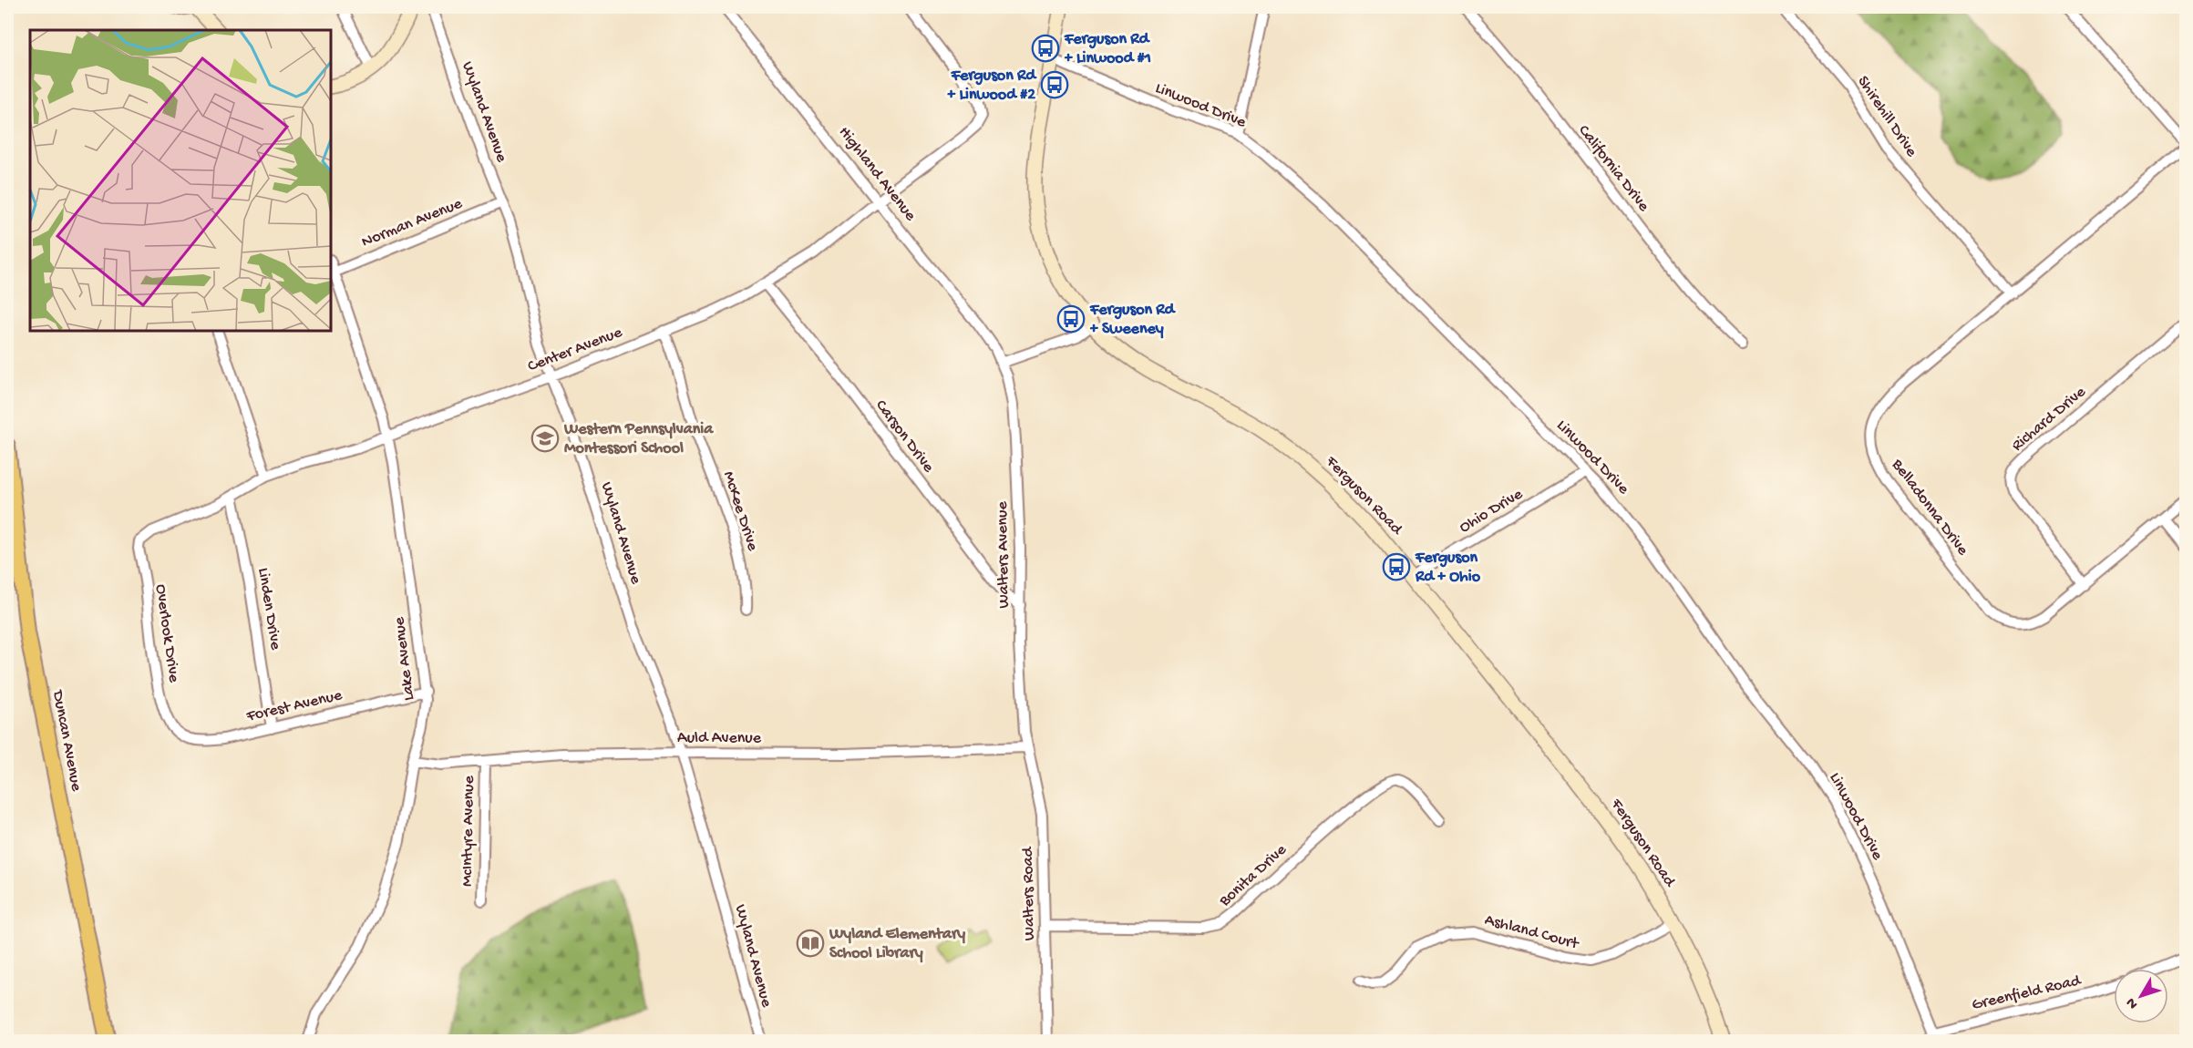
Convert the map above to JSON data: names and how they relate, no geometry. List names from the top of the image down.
{
  "streets": {
    "main road": ["Duncan Avenue"],
    "street": [
      "Linwood Drive",
      "Wyland Avenue",
      "Shirehill Drive",
      "California Drive",
      "Highland Avenue",
      "Norman Avenue",
      "Center Avenue",
      "Richard Drive",
      "Carson Drive",
      "Ferguson Road",
      "Belladonna Drive",
      "McKee Drive",
      "Ohio Drive",
      "Walters Avenue",
      "Linden Drive",
      "Overlook Drive",
      "Lake Avenue",
      "Forest Avenue",
      "Auld Avenue",
      "McIntyre Avenue",
      "Bonita Drive",
      "Walters Road",
      "Ashland Court",
      "Greenfield Road"
    ]
  },
  "crossings": [
    ["Linwood Drive", "Ferguson Road"],
    ["Linwood Drive", "Ohio Drive"],
    ["Linwood Drive", "Greenfield Road"],
    ["Wyland Avenue", "Norman Avenue"],
    ["Wyland Avenue", "Center Avenue"],
    ["Wyland Avenue", "Auld Avenue"],
    ["Shirehill Drive", "Belladonna Drive"],
    ["Highland Avenue", "Center Avenue"],
    ["Highland Avenue", "Walters Avenue"],
    ["Norman Avenue", "Lake Avenue"],
    ["Center Avenue", "Carson Drive"],
    ["Center Avenue", "McKee Drive"],
    ["Center Avenue", "Linden Drive"],
    ["Center Avenue", "Overlook Drive"],
    ["Center Avenue", "Lake Avenue"],
    ["Richard Drive", "Belladonna Drive"],
    ["Carson Drive", "Walters Avenue"],
    ["Ferguson Road", "Ohio Drive"],
    ["Ferguson Road", "Ashland Court"],
    ["Walters Avenue", "Auld Avenue"],
    ["Walters Avenue", "Walters Road"],
    ["Linden Drive", "Forest Avenue"],
    ["Overlook Drive", "Forest Avenue"],
    ["Lake Avenue", "Forest Avenue"],
    ["Lake Avenue", "Auld Avenue"],
    ["Auld Avenue", "McIntyre Avenue"],
    ["Auld Avenue", "Walters Road"],
    ["Bonita Drive", "Walters Road"]
  ],
  "places": {
    "bus stop": [
      "Ferguson Rd + Linwood #1",
      "Ferguson Rd + Linwood #2",
      "Ferguson Rd + Sweeney",
      "Ferguson Rd + Ohio"
    ],
    "school or university": ["Western Pennsylvania Montessori School"],
    "library": ["Wyland Elementary School Library"]
  },
  "north": "bottom left"
}
